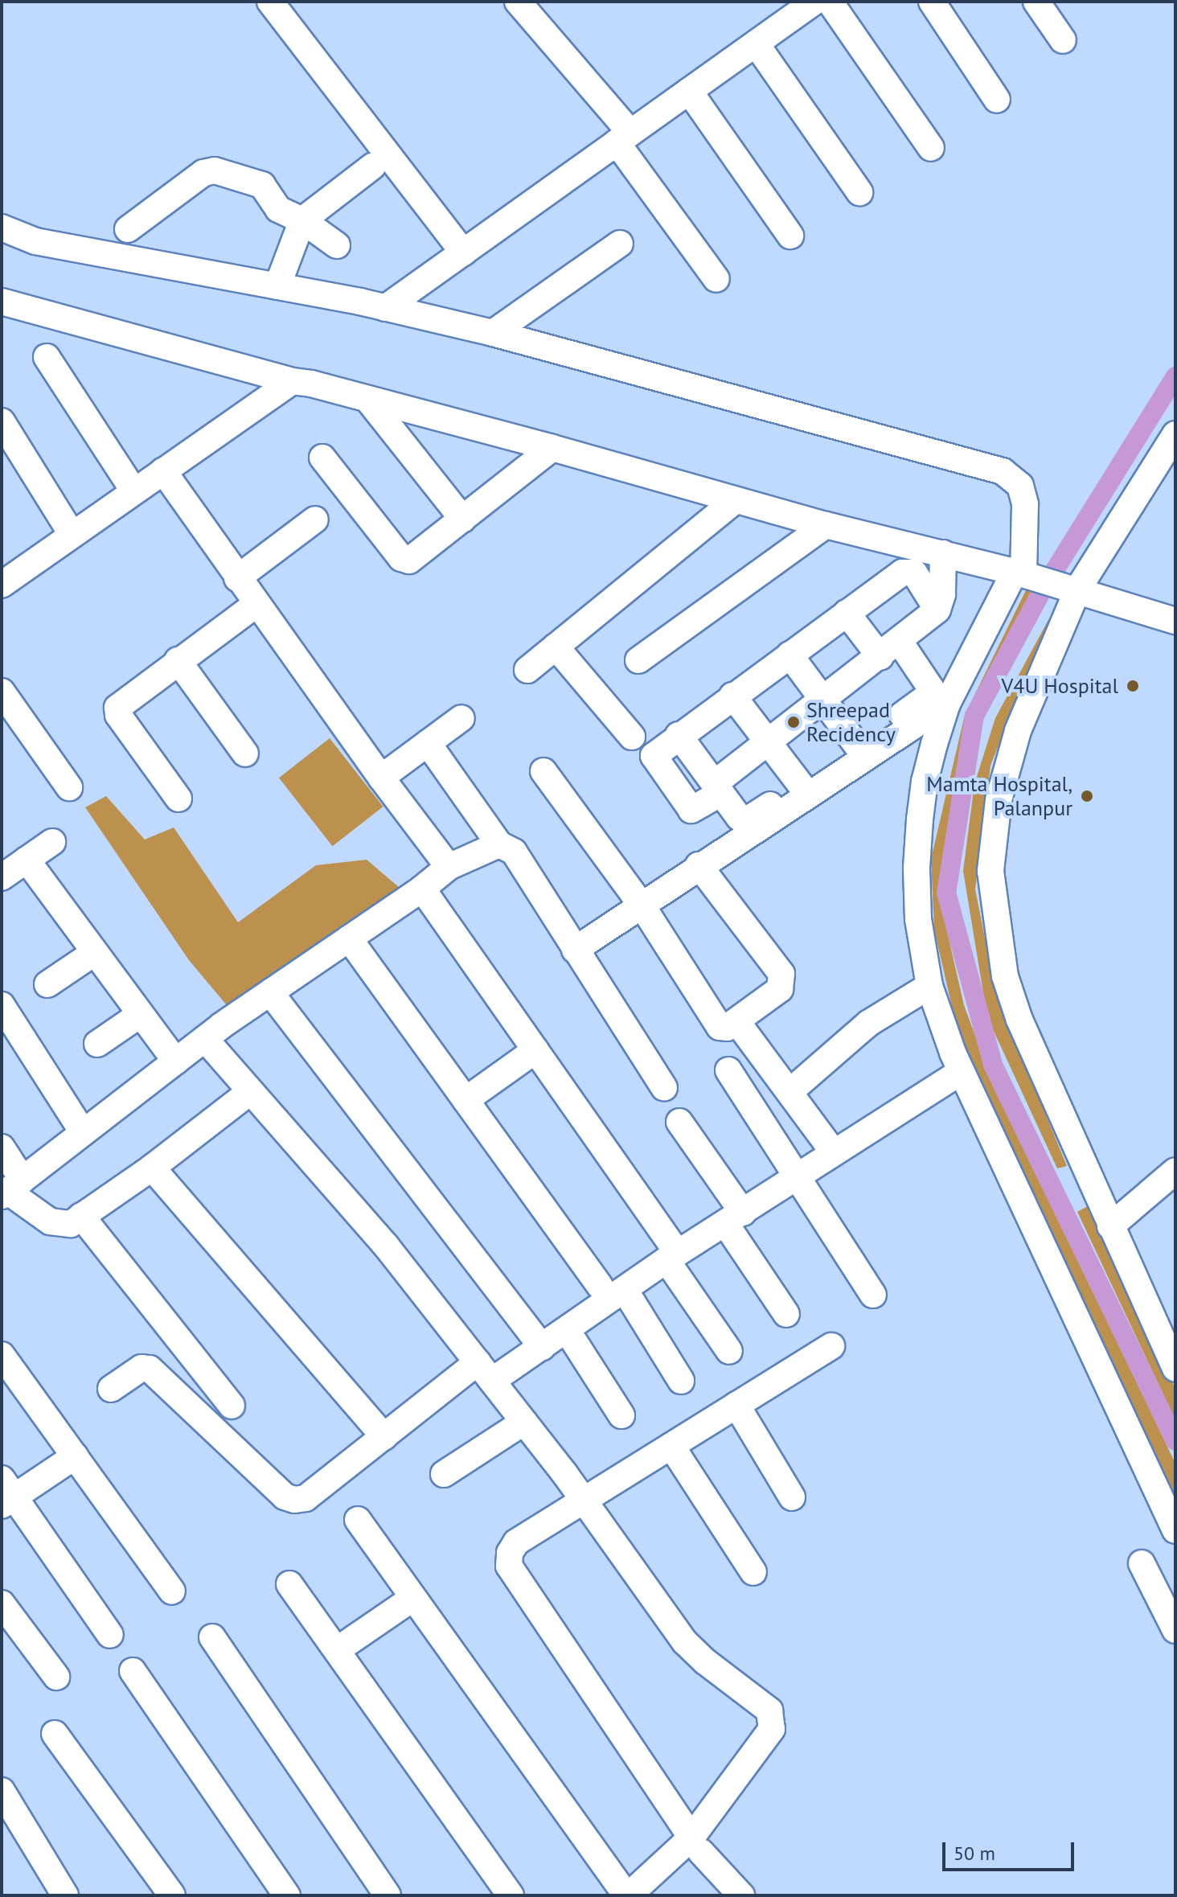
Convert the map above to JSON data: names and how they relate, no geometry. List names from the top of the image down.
{
  "places": ["V4U Hospital", "Shreepad Recidency", "Mamta Hospital, Palanpur"],
  "scale_bar": "50 m"
}
